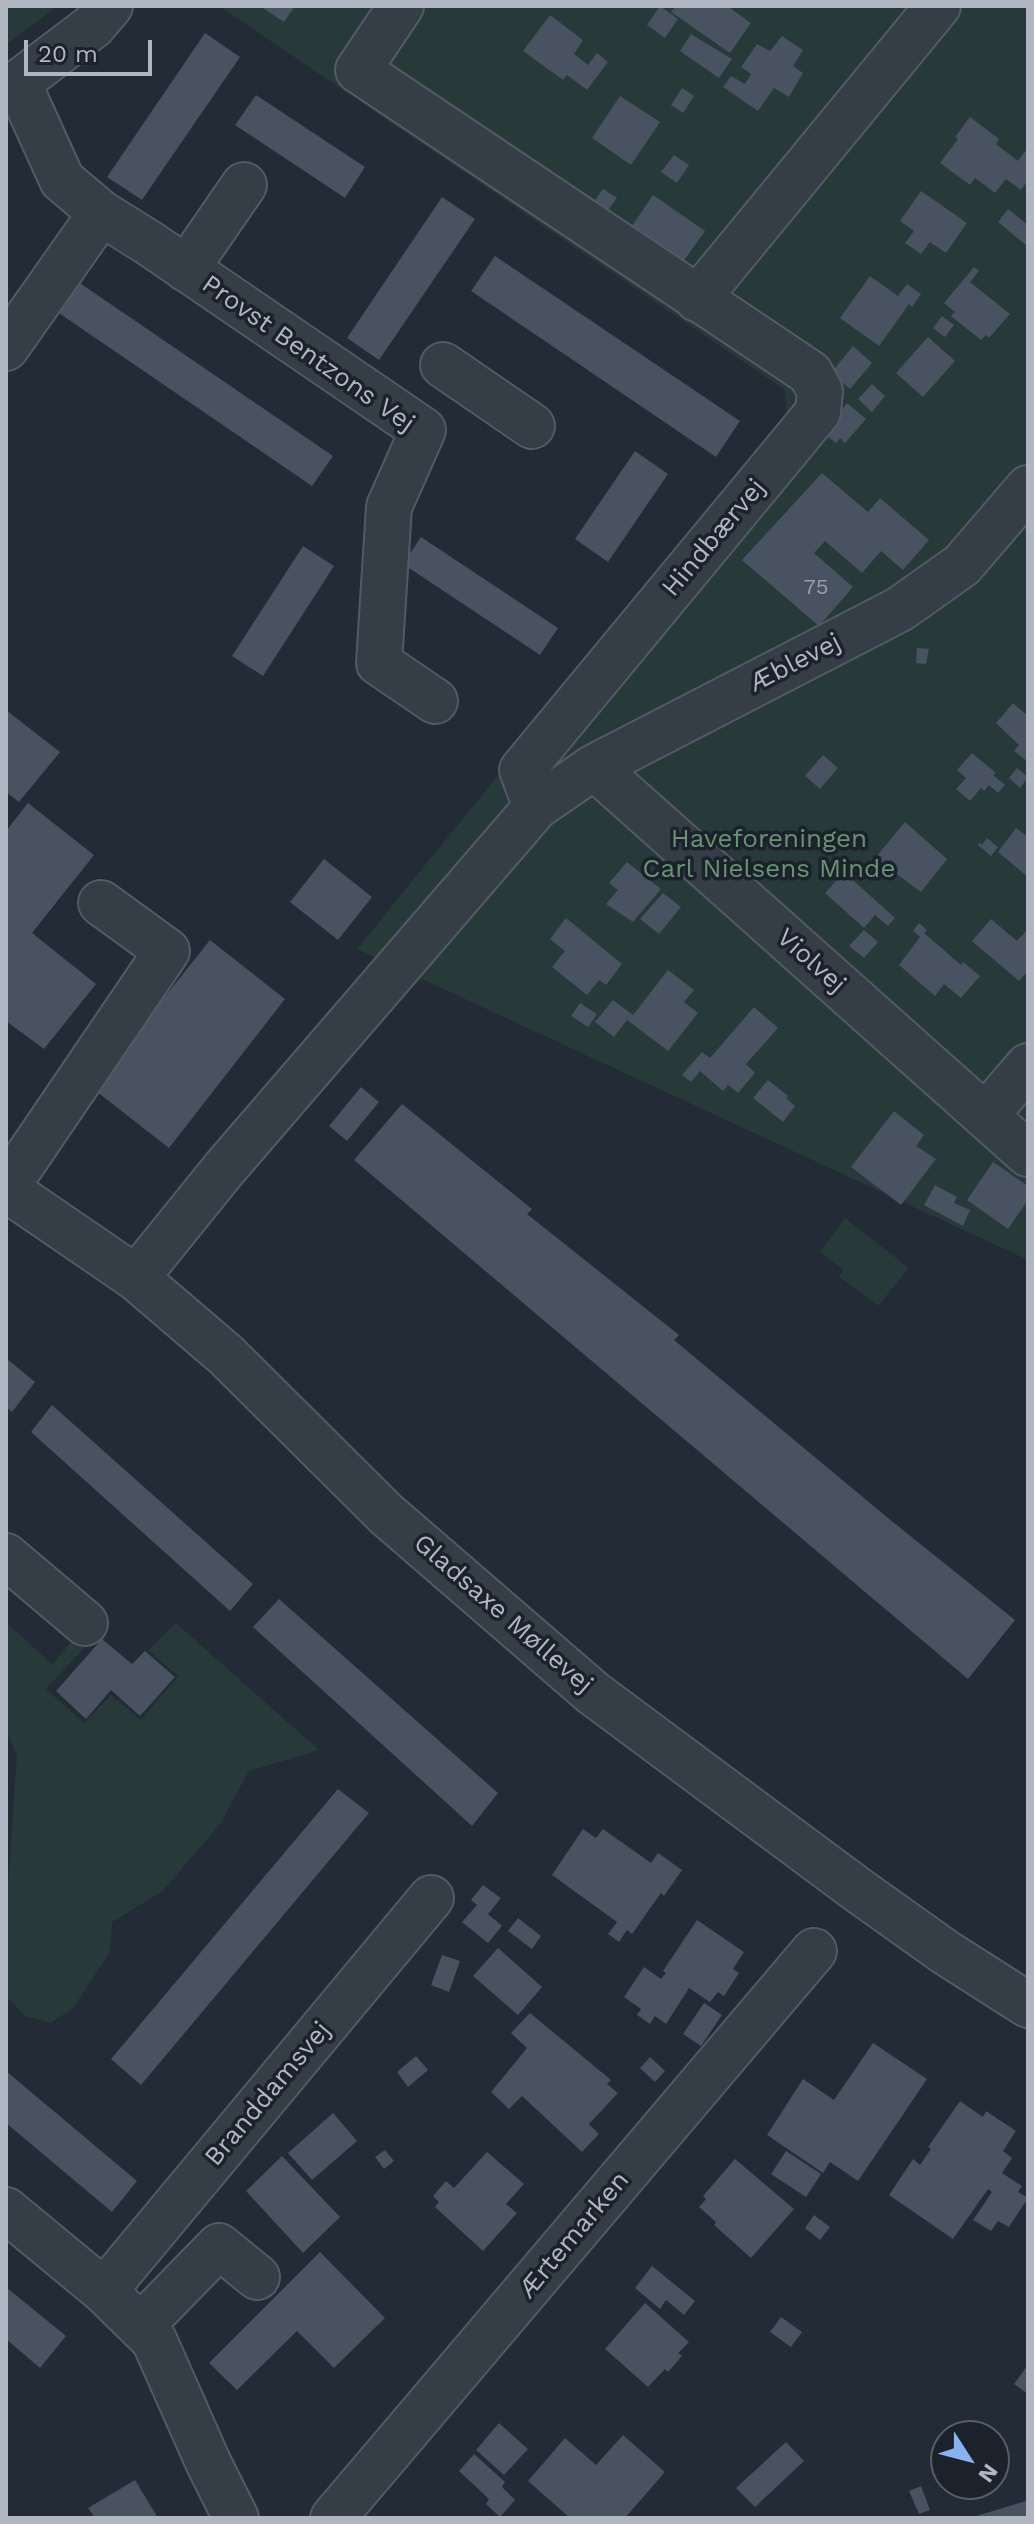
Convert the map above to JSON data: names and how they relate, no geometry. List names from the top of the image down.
{
  "streets": {
    "street": [
      "Provst Bentzons Vej",
      "Hindbærvej",
      "Æblevej",
      "Violvej",
      "Gladsaxe Møllevej",
      "Branddamsvej",
      "Ærtemarken"
    ]
  },
  "crossings": [
    ["Hindbærvej", "Æblevej"],
    ["Æblevej", "Violvej"]
  ],
  "parks": ["Haveforeningen Carl Nielsens Minde"],
  "house_numbers": ["75"],
  "scale_bar": "20 m",
  "north": "bottom right"
}
